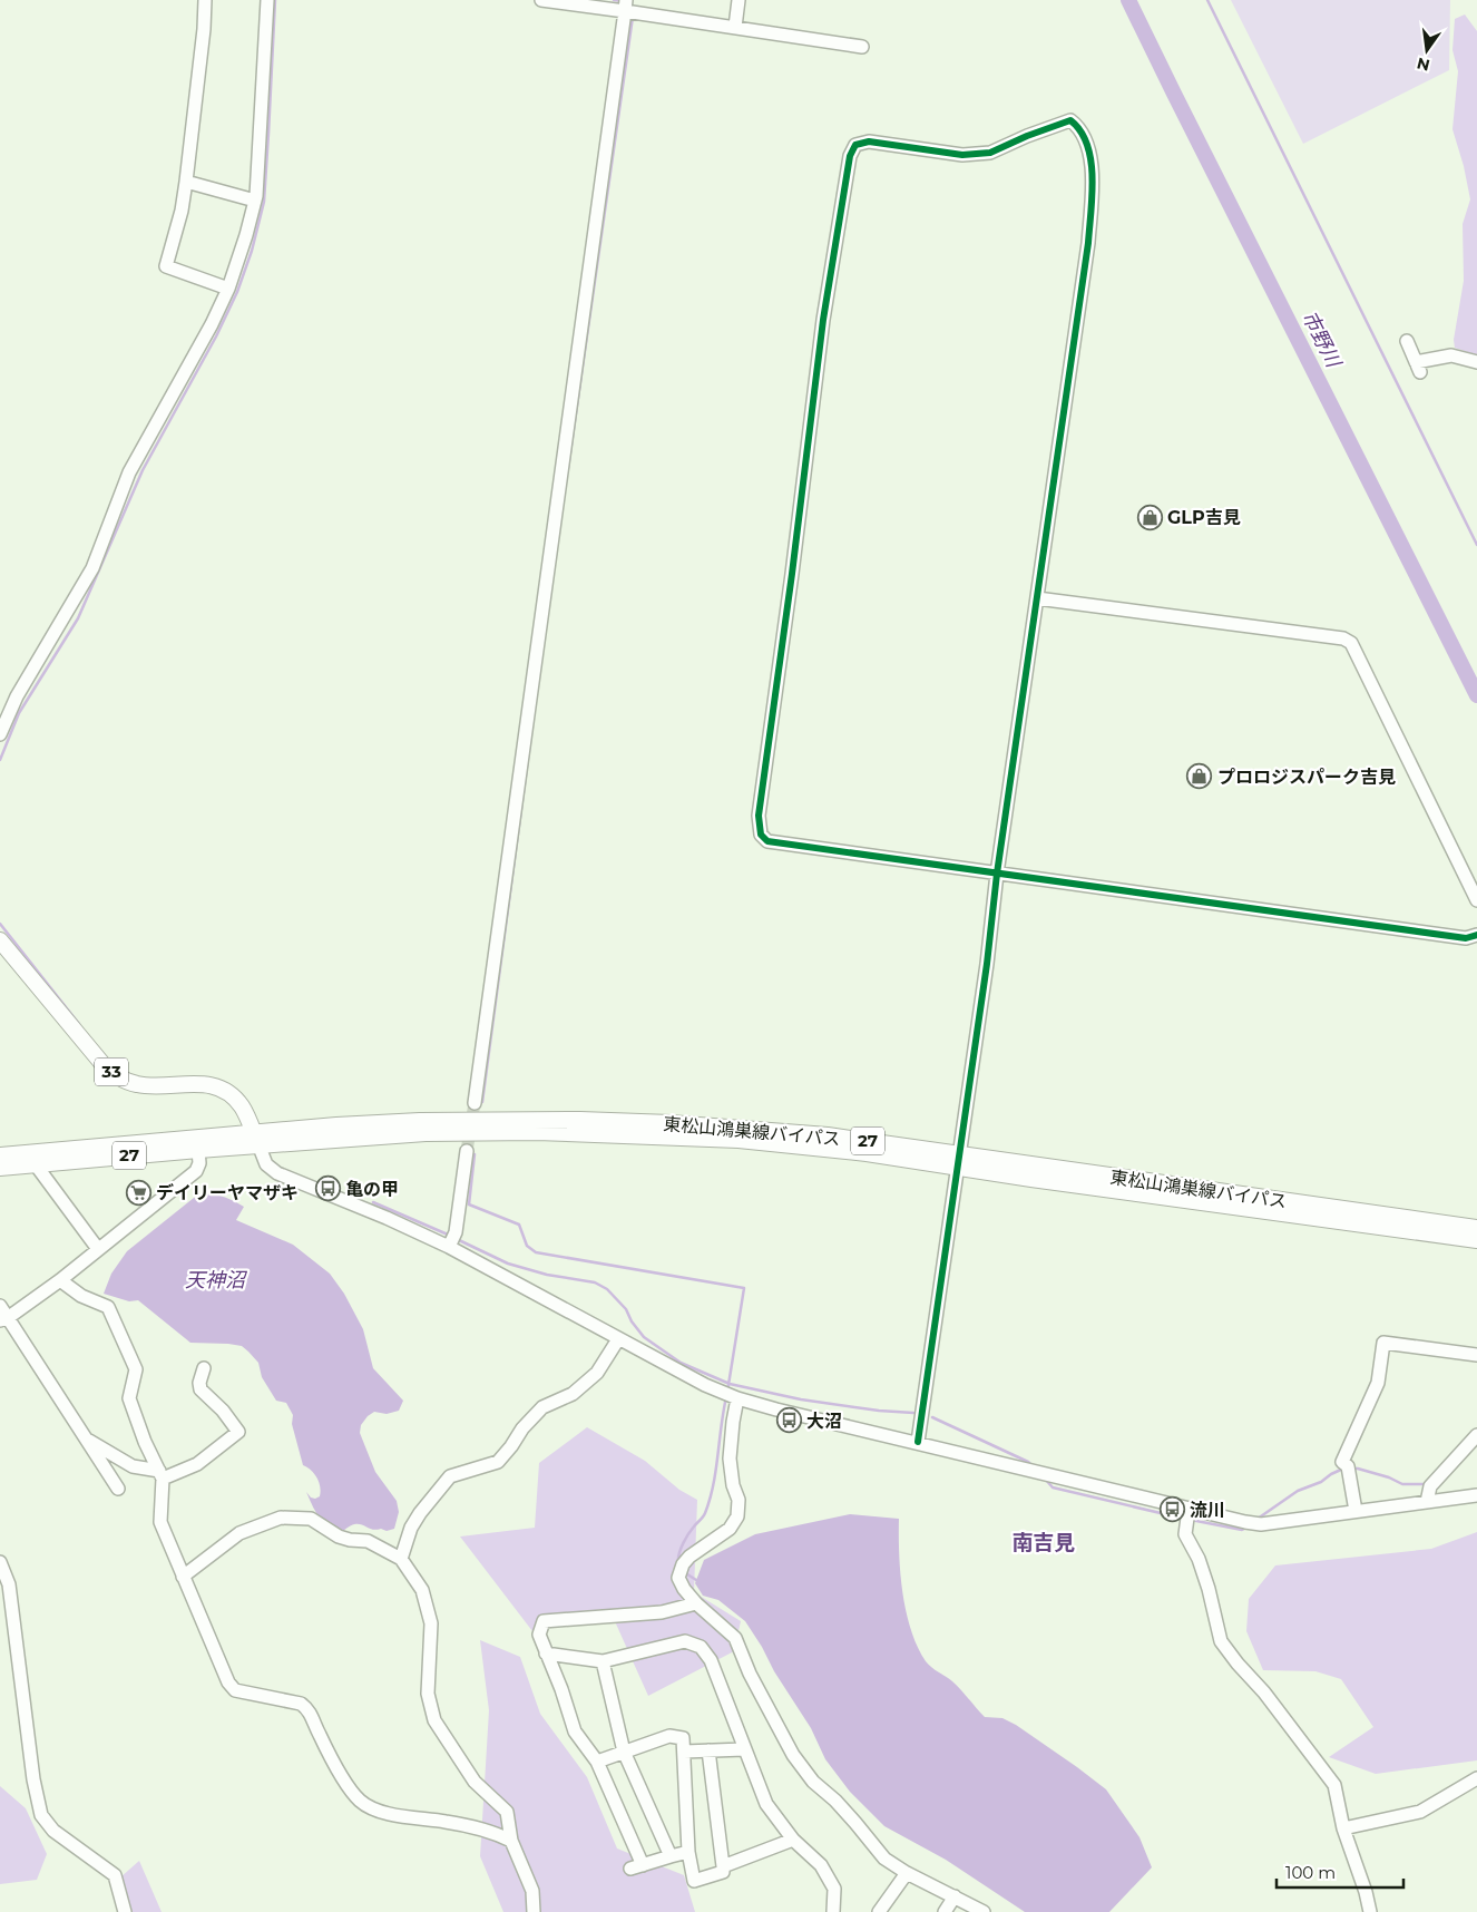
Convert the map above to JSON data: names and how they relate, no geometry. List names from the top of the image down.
{
  "streets": {
    "main road": ["33", "東松山鴻巣線バイパス", "27"]
  },
  "crossings": [
    ["33", "東松山鴻巣線バイパス"],
    ["33", "27"],
    ["東松山鴻巣線バイパス", "27"]
  ],
  "districts": ["南吉見"],
  "water": ["市野川", "天神沼"],
  "places": {
    "shop": ["GLP吉見", "プロロジスパーク吉見"],
    "bus stop": ["亀の甲", "大沼", "流川"],
    "supermarket": ["デイリーヤマザキ"]
  },
  "scale_bar": "100 m",
  "north": "bottom"
}
